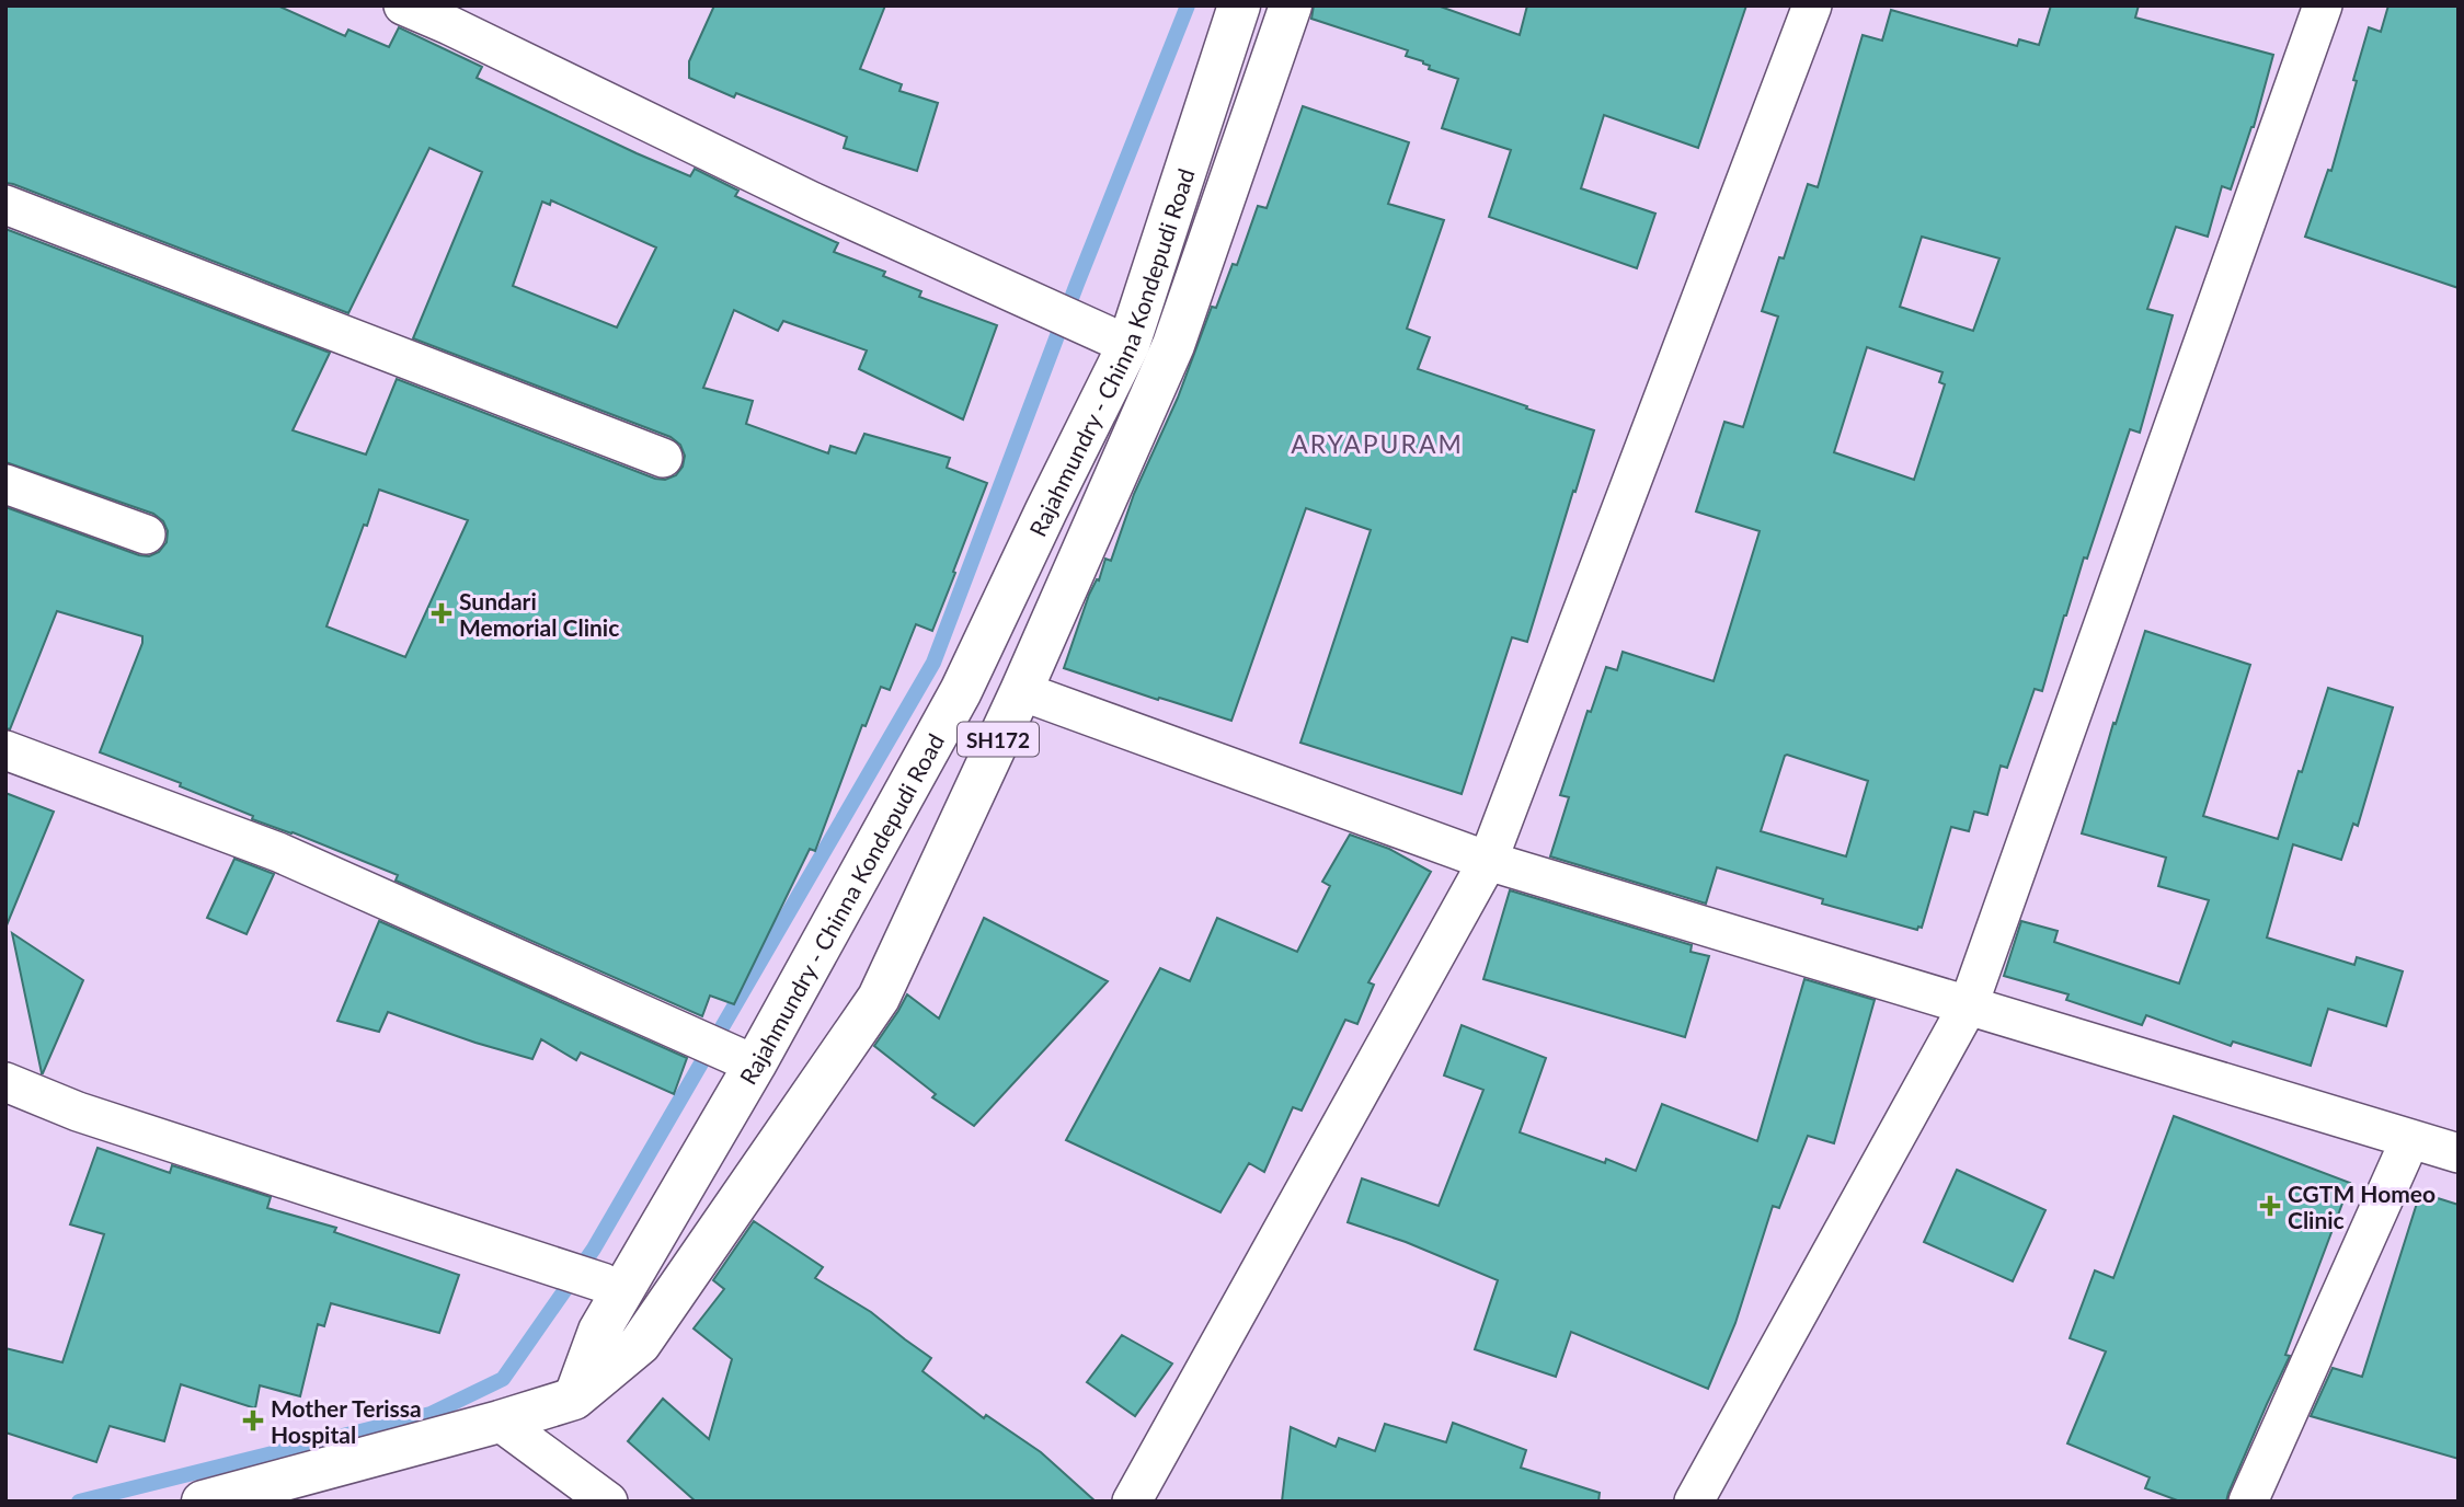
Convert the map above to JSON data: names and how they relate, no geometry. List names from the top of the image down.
{
  "streets": {
    "main road": ["Rajahmundry - Chinna Kondepudi Road", "SH172"]
  },
  "crossings": [
    ["Rajahmundry - Chinna Kondepudi Road", "SH172"]
  ],
  "districts": ["ARYAPURAM"],
  "places": {
    "health": ["Sundari Memorial Clinic", "CGTM Homeo Clinic", "Mother Terissa Hospital"]
  }
}
